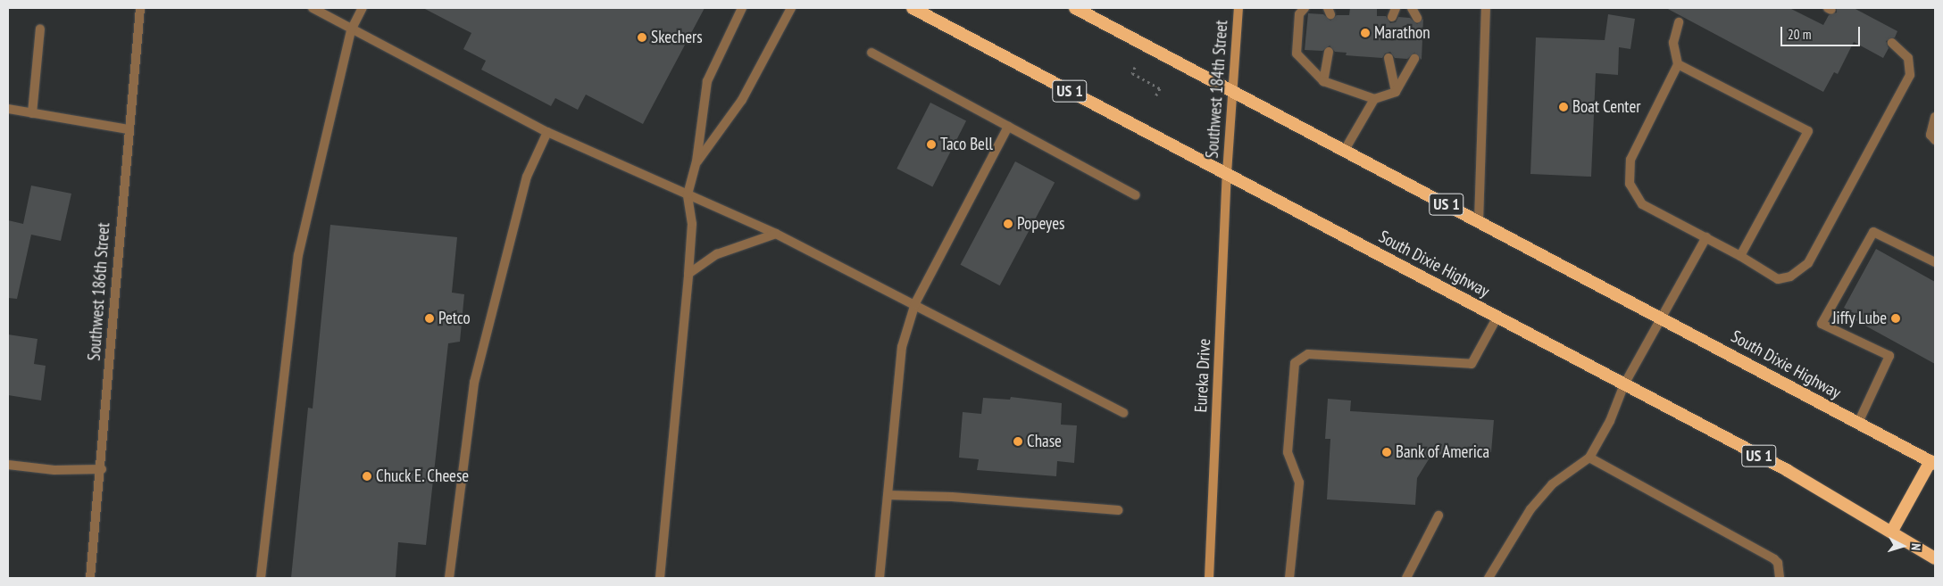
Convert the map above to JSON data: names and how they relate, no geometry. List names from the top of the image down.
{
  "streets": {
    "highway": ["US 1", "South Dixie Highway"],
    "main road": ["Southwest 184th Street", "Eureka Drive"],
    "street": ["Southwest 186th Street"]
  },
  "crossings": [
    ["Southwest 184th Street", "South Dixie Highway"],
    ["Southwest 184th Street", "Eureka Drive"],
    ["South Dixie Highway", "Eureka Drive"]
  ],
  "places": [
    "Marathon",
    "Skechers",
    "Boat Center",
    "Taco Bell",
    "Popeyes",
    "Petco",
    "Jiffy Lube",
    "Chase",
    "Bank of America",
    "Chuck E. Cheese"
  ],
  "scale_bar": "20 m",
  "north": "right"
}
